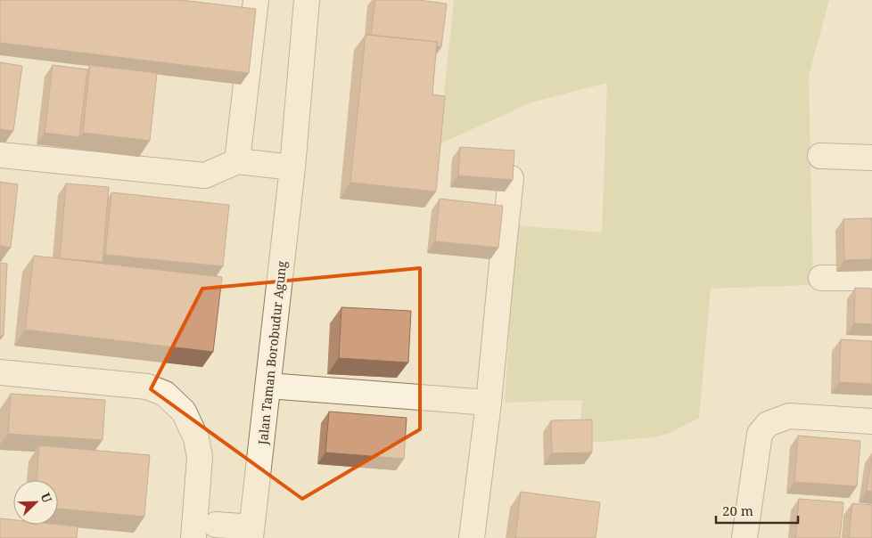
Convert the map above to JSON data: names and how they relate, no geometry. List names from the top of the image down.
{
  "streets": {
    "street": ["Jalan Taman Borobudur Agung"]
  },
  "scale_bar": "20 m",
  "north": "top right"
}
